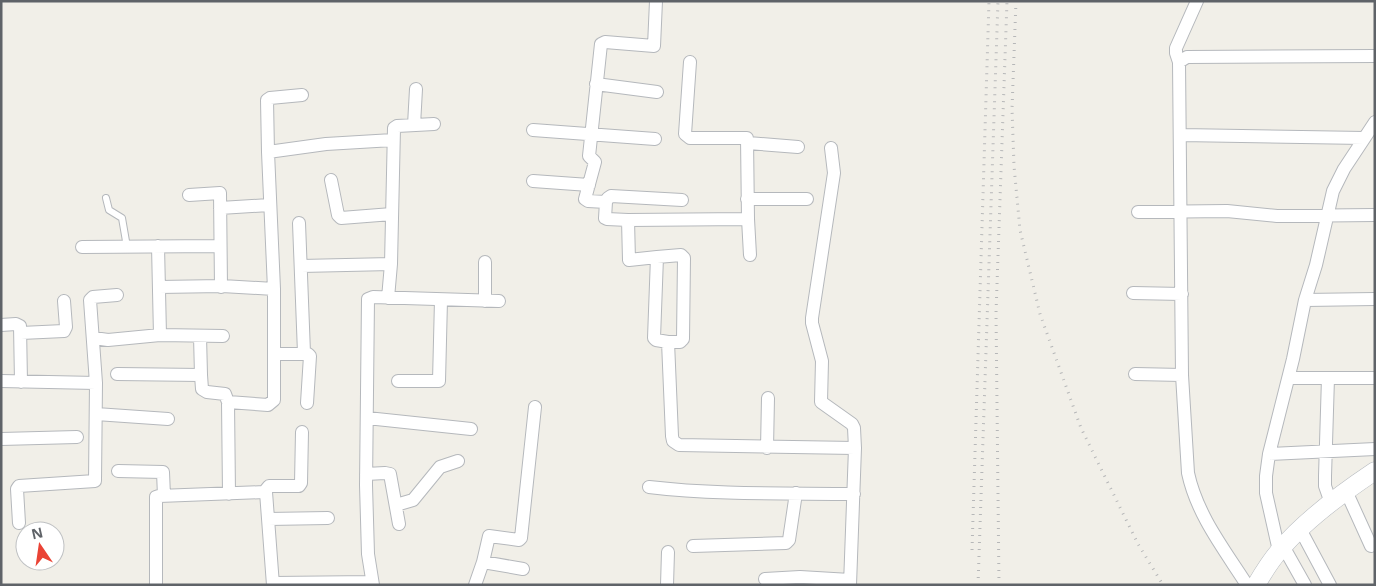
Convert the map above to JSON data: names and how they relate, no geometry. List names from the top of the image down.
{
  "north": "top"
}
